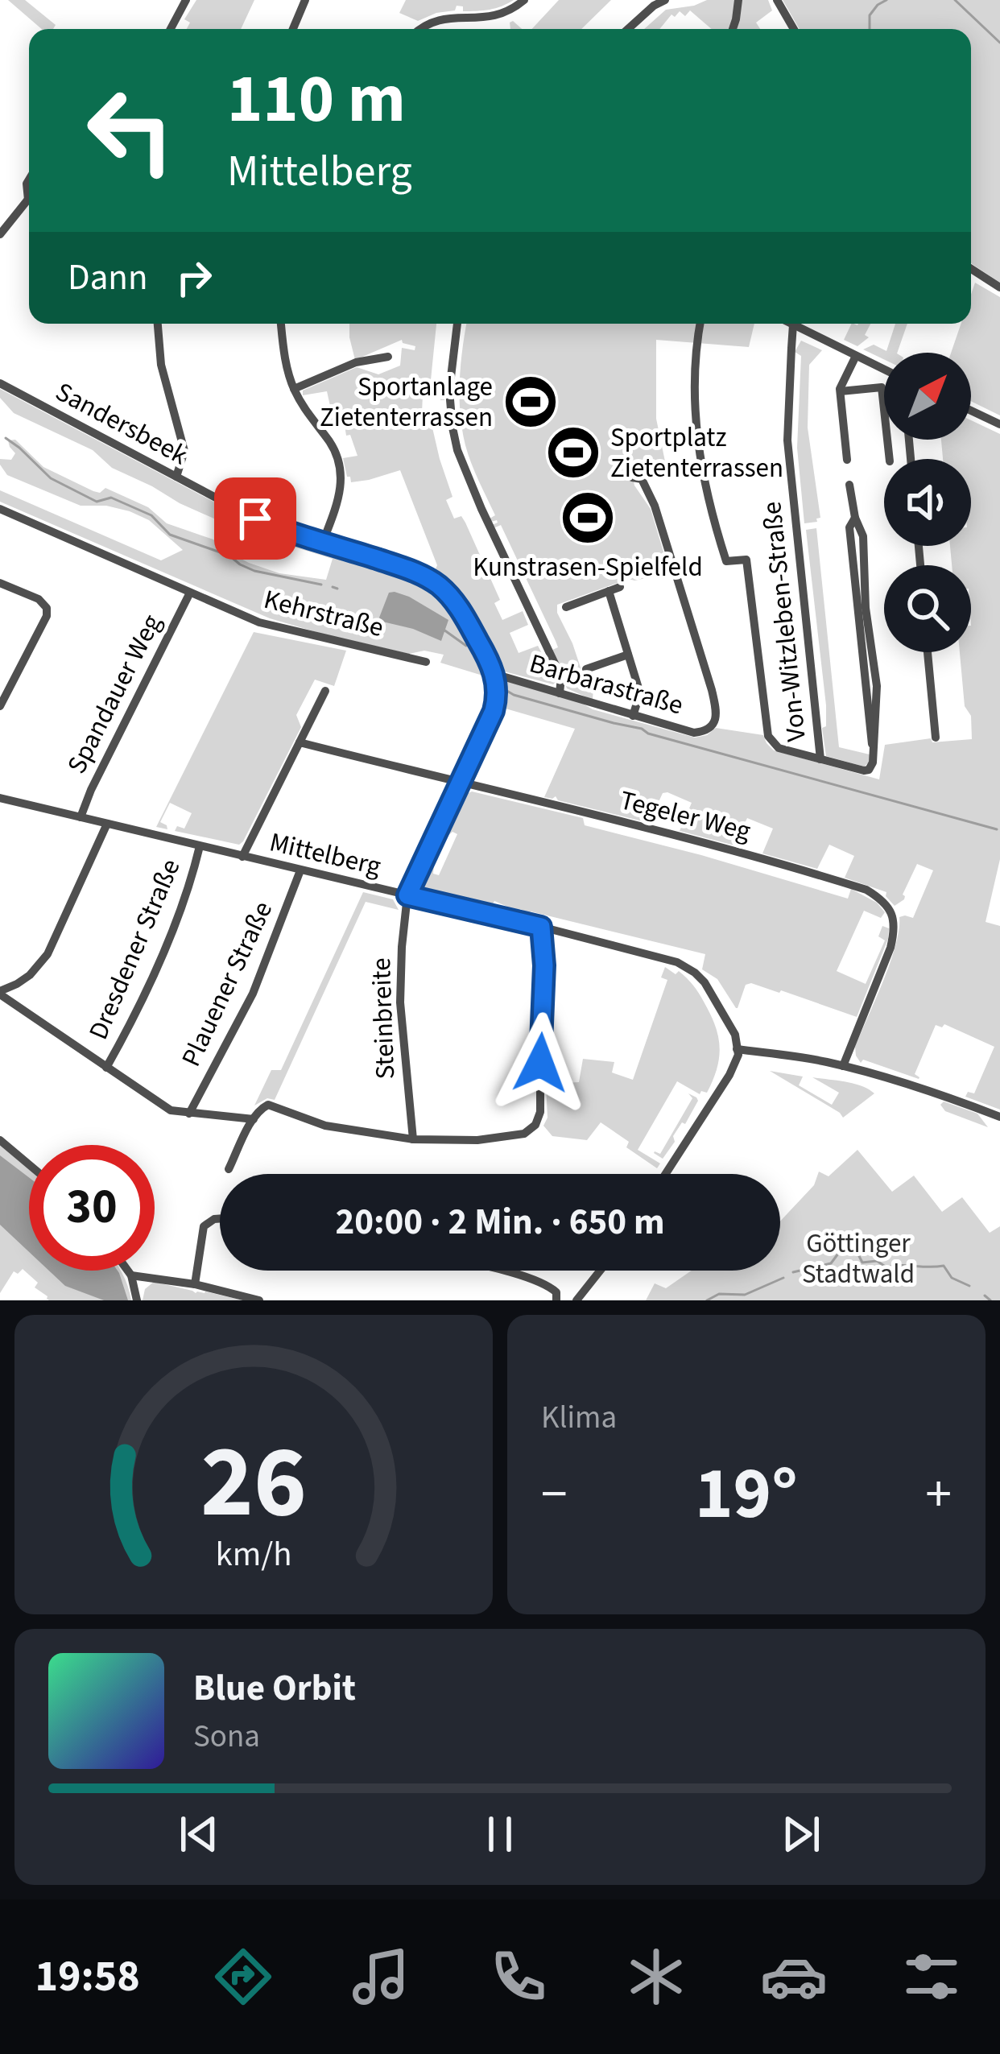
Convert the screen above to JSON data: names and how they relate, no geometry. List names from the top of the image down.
{
  "streets": {
    "street": [
      "Sandersbeek",
      "Kehrstraße",
      "Von-Witzleben-Straße",
      "Barbarastraße",
      "Spandauer Weg",
      "Tegeler Weg",
      "Mittelberg",
      "Dresdener Straße",
      "Plauener Straße",
      "Steinbreite"
    ]
  },
  "crossings": [
    ["Sandersbeek", "Barbarastraße"],
    ["Kehrstraße", "Spandauer Weg"],
    ["Spandauer Weg", "Mittelberg"],
    ["Mittelberg", "Dresdener Straße"],
    ["Mittelberg", "Plauener Straße"],
    ["Mittelberg", "Steinbreite"]
  ],
  "parks": ["Göttinger Stadtwald"],
  "places": {
    "sports": ["Sportanlage Zietenterrassen", "Sportplatz Zietenterrassen", "Kunstrasen-Spielfeld"]
  },
  "north": "top right",
  "page": {
    "turn": ["110 m", "Mittelberg"],
    "then": "Dann",
    "limit": "30",
    "trip": "20:00 · 2 Min. · 650 m",
    "tile": "Klima",
    "heat": ["−", "19°", "+"],
    "song": ["Blue Orbit", "Sona"],
    "tabs": "19:58",
    "gauge": ["26", "km/h"]
  }
}
